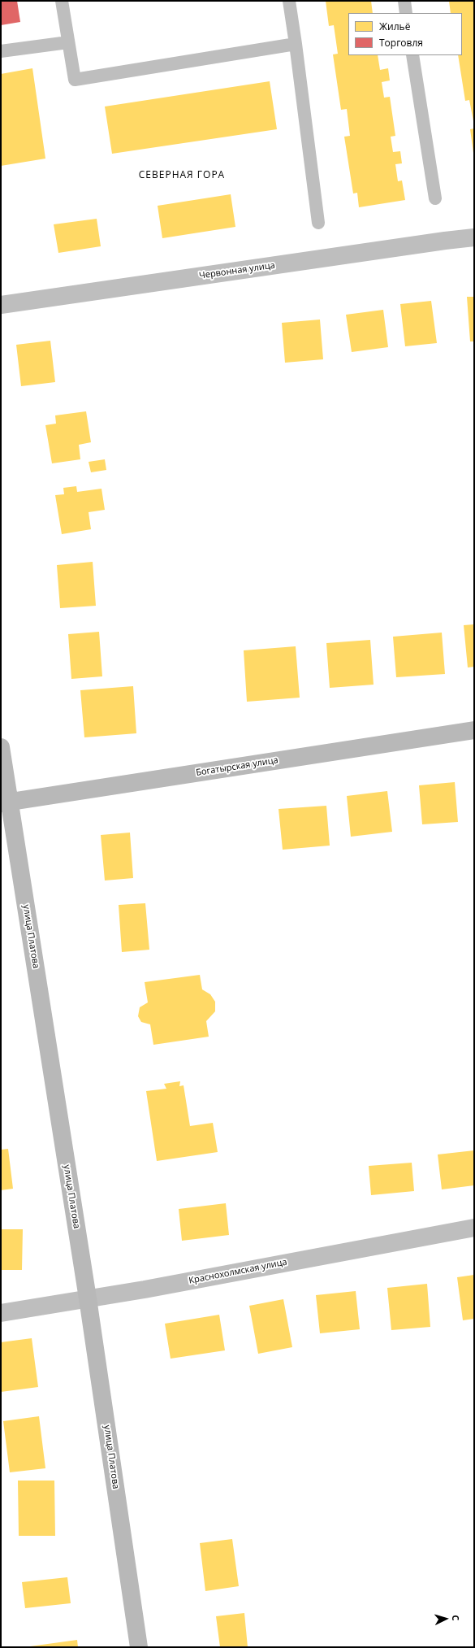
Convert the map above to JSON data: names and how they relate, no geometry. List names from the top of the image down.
{
  "streets": {
    "street": [
      "Червонная улица",
      "Богатырская улица",
      "улица Платова",
      "Краснохолмская улица"
    ]
  },
  "crossings": [
    ["Богатырская улица", "улица Платова"],
    ["улица Платова", "Краснохолмская улица"]
  ],
  "districts": ["СЕВЕРНАЯ ГОРА"],
  "legend": ["Жильё", "Торговля"],
  "north": "right"
}
